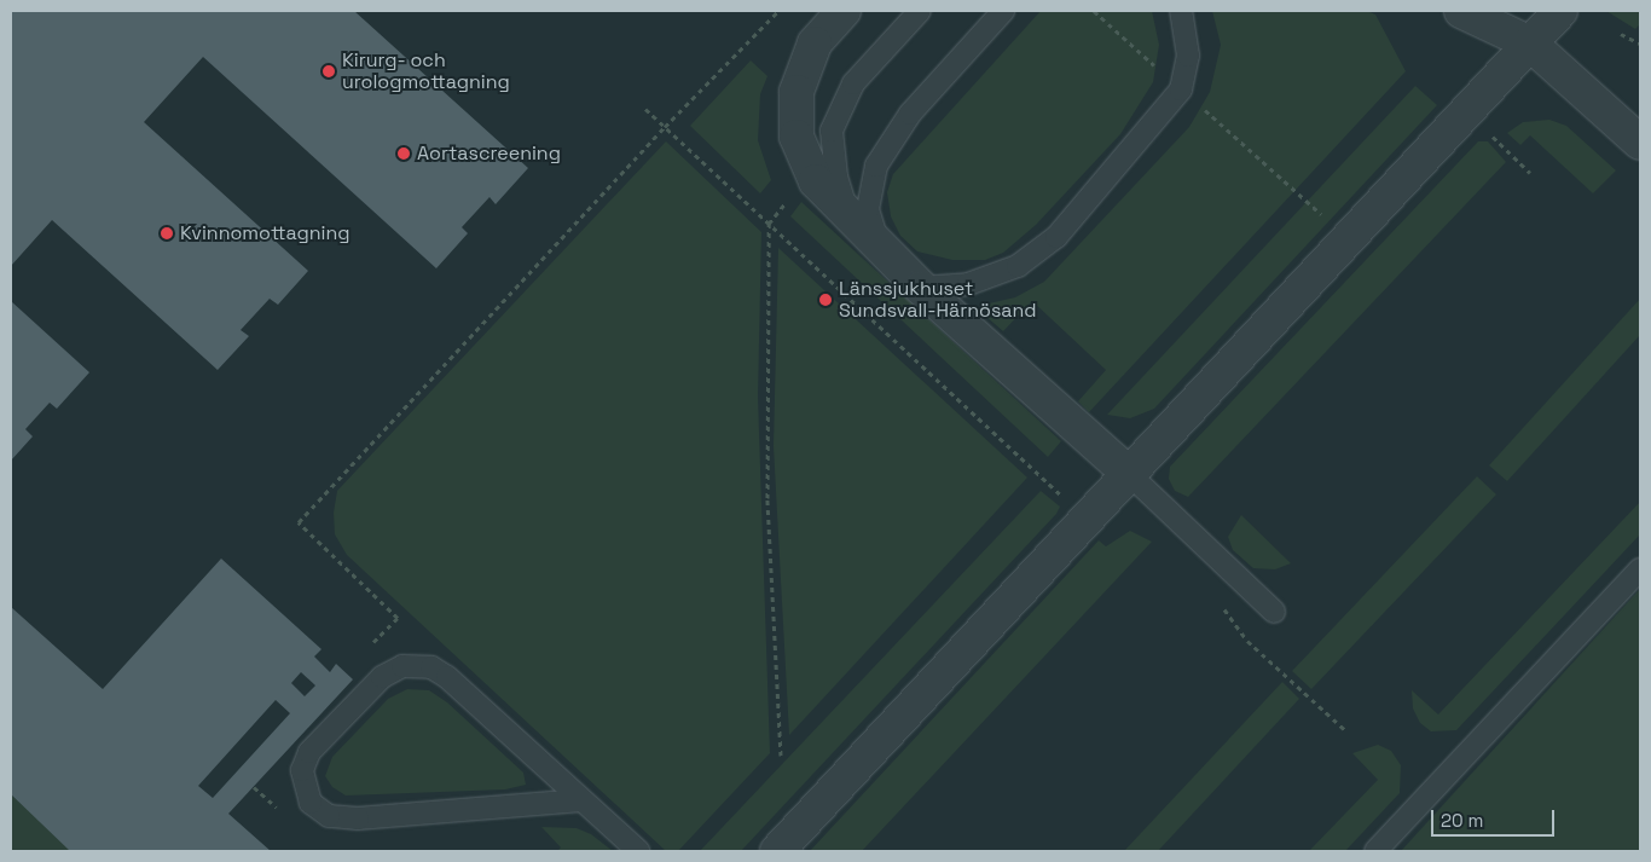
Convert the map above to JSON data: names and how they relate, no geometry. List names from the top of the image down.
{
  "places": [
    "Kirurg- och urologmottagning",
    "Aortascreening",
    "Kvinnomottagning",
    "Länssjukhuset Sundsvall-Härnösand"
  ],
  "scale_bar": "20 m"
}
